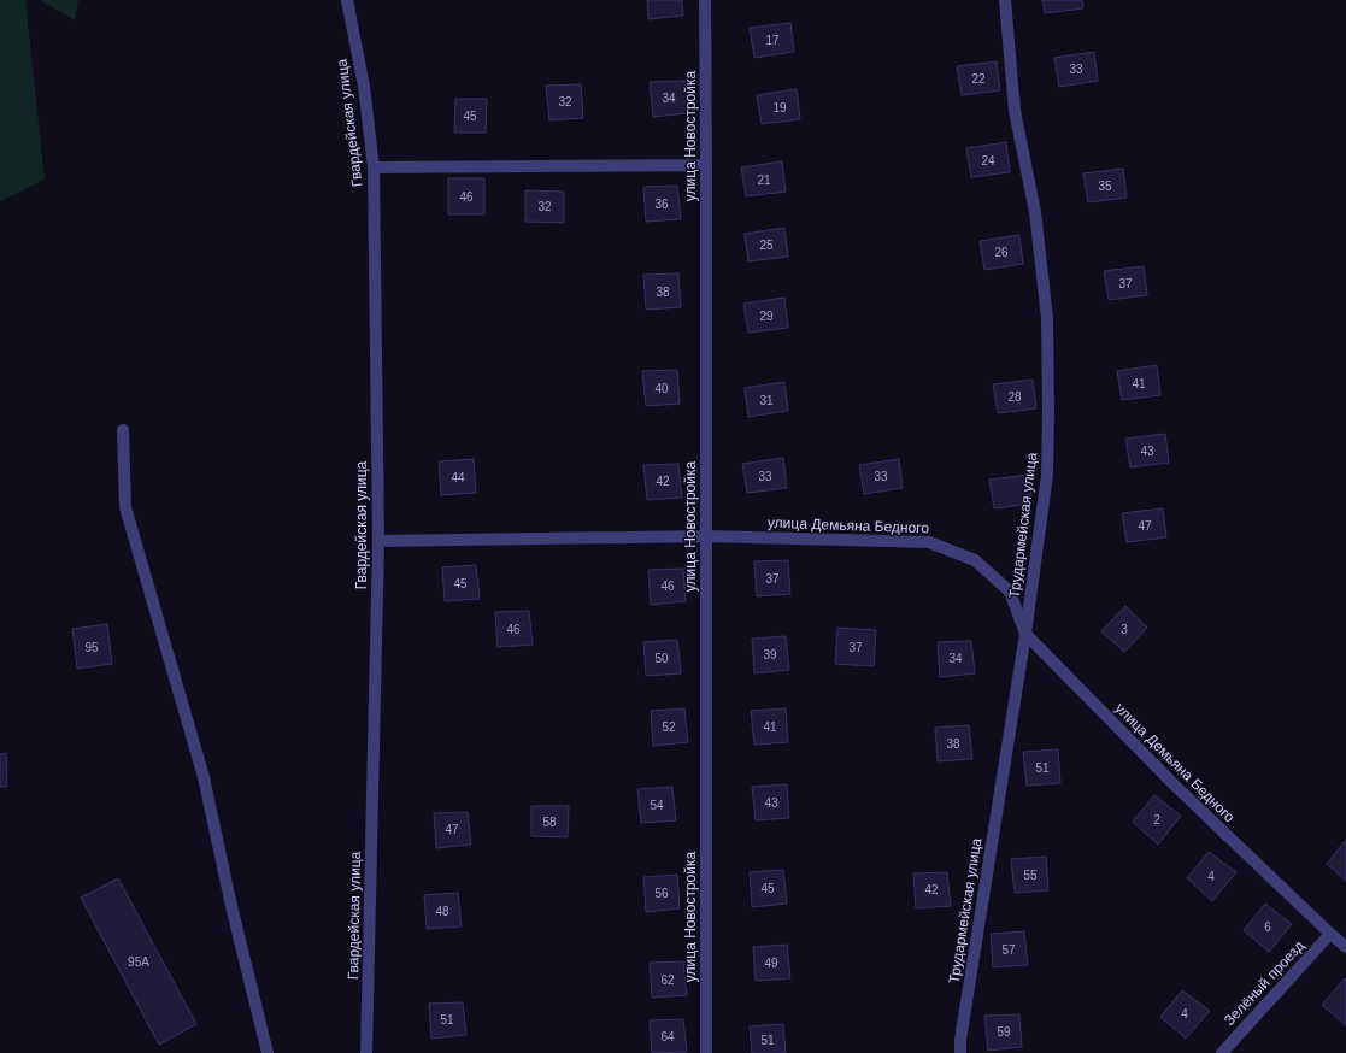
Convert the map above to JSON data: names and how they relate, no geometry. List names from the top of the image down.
{
  "streets": {
    "street": [
      "Гвардейская улица",
      "улица Новостройка",
      "улица Демьяна Бедного",
      "Трудармейская улица",
      "Зелёный проезд"
    ]
  },
  "crossings": [
    ["Гвардейская улица", "улица Демьяна Бедного"],
    ["улица Новостройка", "улица Демьяна Бедного"],
    ["улица Демьяна Бедного", "Трудармейская улица"],
    ["улица Демьяна Бедного", "Зелёный проезд"]
  ],
  "house_numbers": [
    "17",
    "33",
    "22",
    "34",
    "32",
    "19",
    "45",
    "24",
    "21",
    "35",
    "46",
    "36",
    "32",
    "25",
    "26",
    "37",
    "38",
    "29",
    "41",
    "40",
    "28",
    "31",
    "43",
    "33",
    "33",
    "44",
    "42",
    "47",
    "37",
    "45",
    "46",
    "46",
    "3",
    "95",
    "37",
    "39",
    "50",
    "34",
    "52",
    "41",
    "38",
    "51",
    "43",
    "54",
    "2",
    "58",
    "47",
    "55",
    "4",
    "45",
    "42",
    "56",
    "48",
    "6",
    "57",
    "95А",
    "49",
    "62",
    "4",
    "51",
    "59",
    "64",
    "51"
  ]
}
